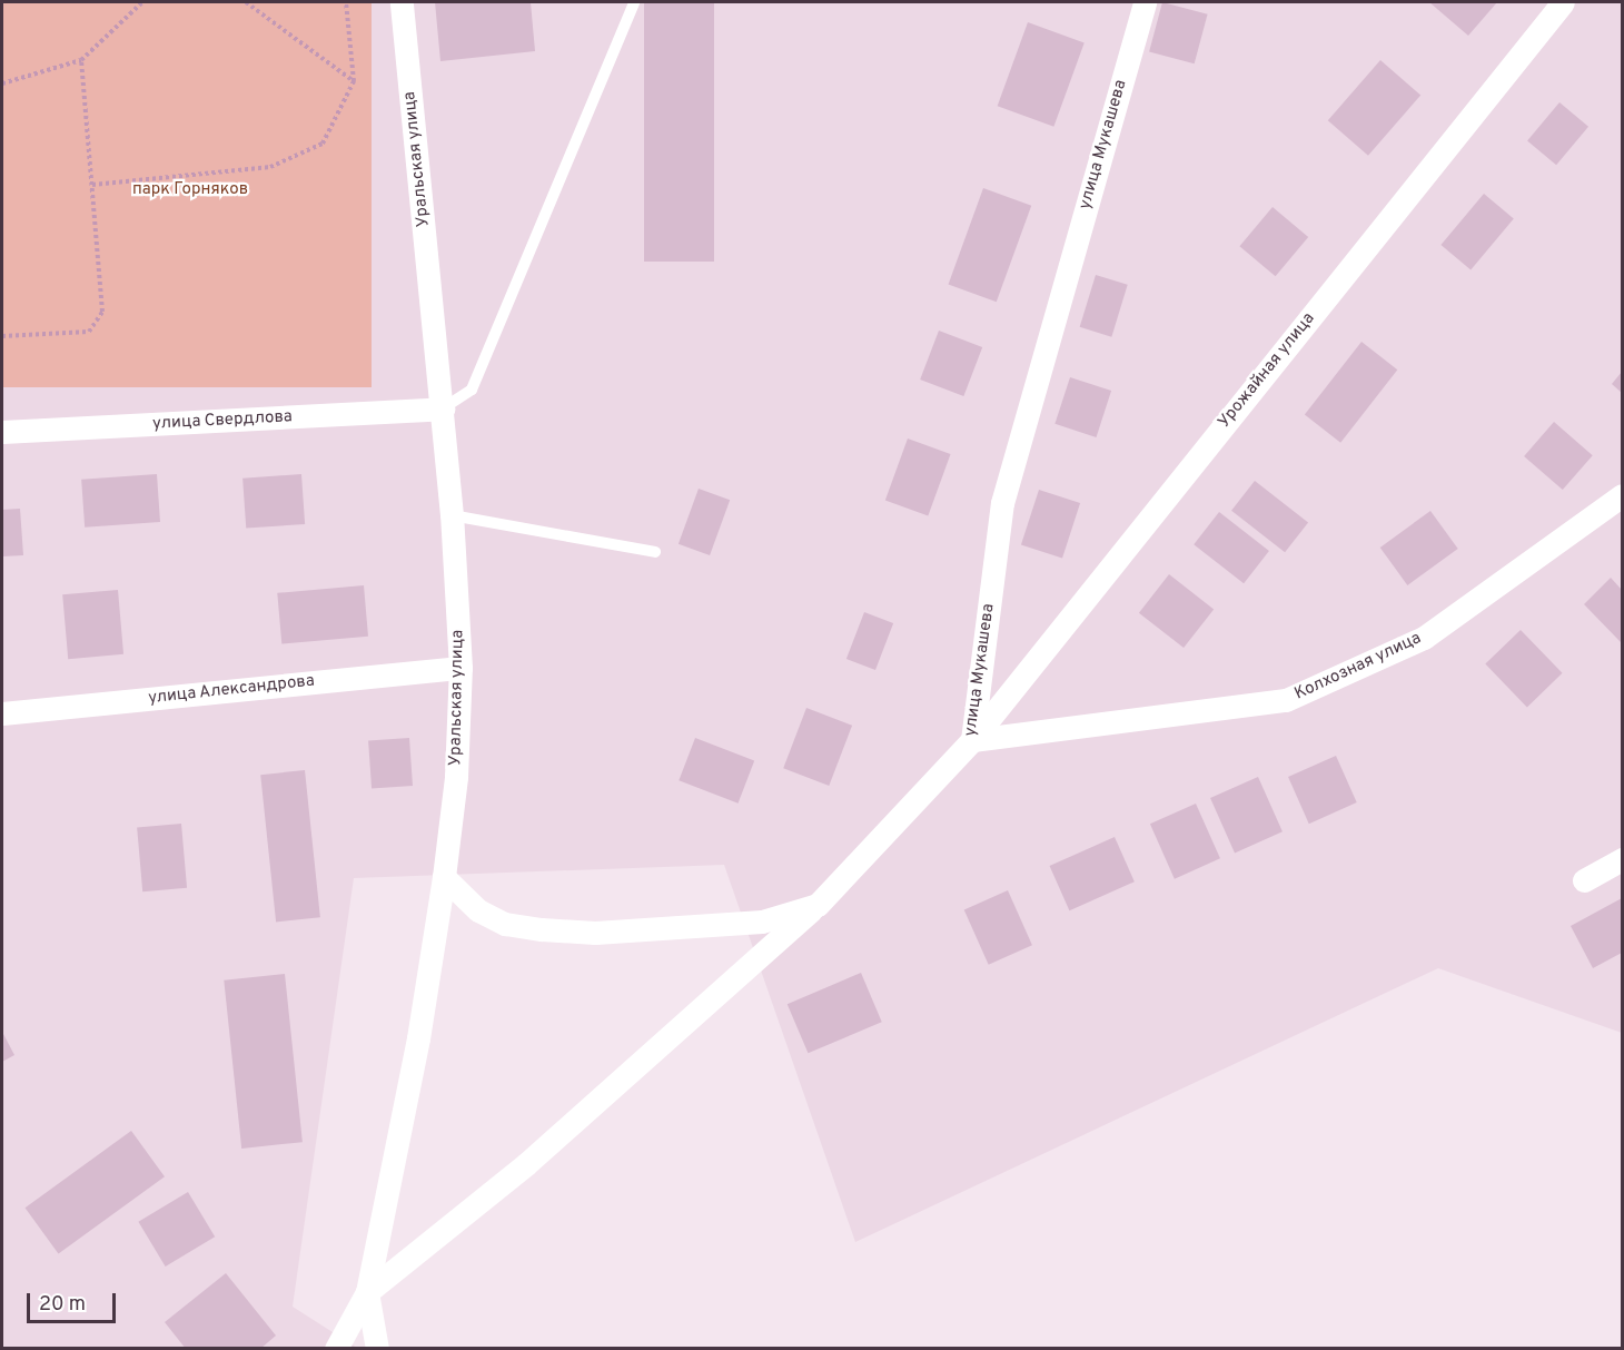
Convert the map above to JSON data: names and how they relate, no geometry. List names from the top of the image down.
{
  "streets": {
    "street": [
      "улица Мукашева",
      "Уральская улица",
      "Урожайная улица",
      "улица Свердлова",
      "Колхозная улица",
      "улица Александрова"
    ]
  },
  "crossings": [
    ["улица Мукашева", "Уральская улица"],
    ["улица Мукашева", "Урожайная улица"],
    ["улица Мукашева", "Колхозная улица"],
    ["Уральская улица", "улица Свердлова"],
    ["Уральская улица", "улица Александрова"],
    ["Урожайная улица", "Колхозная улица"]
  ],
  "parks": ["парк Горняков"],
  "scale_bar": "20 m"
}
